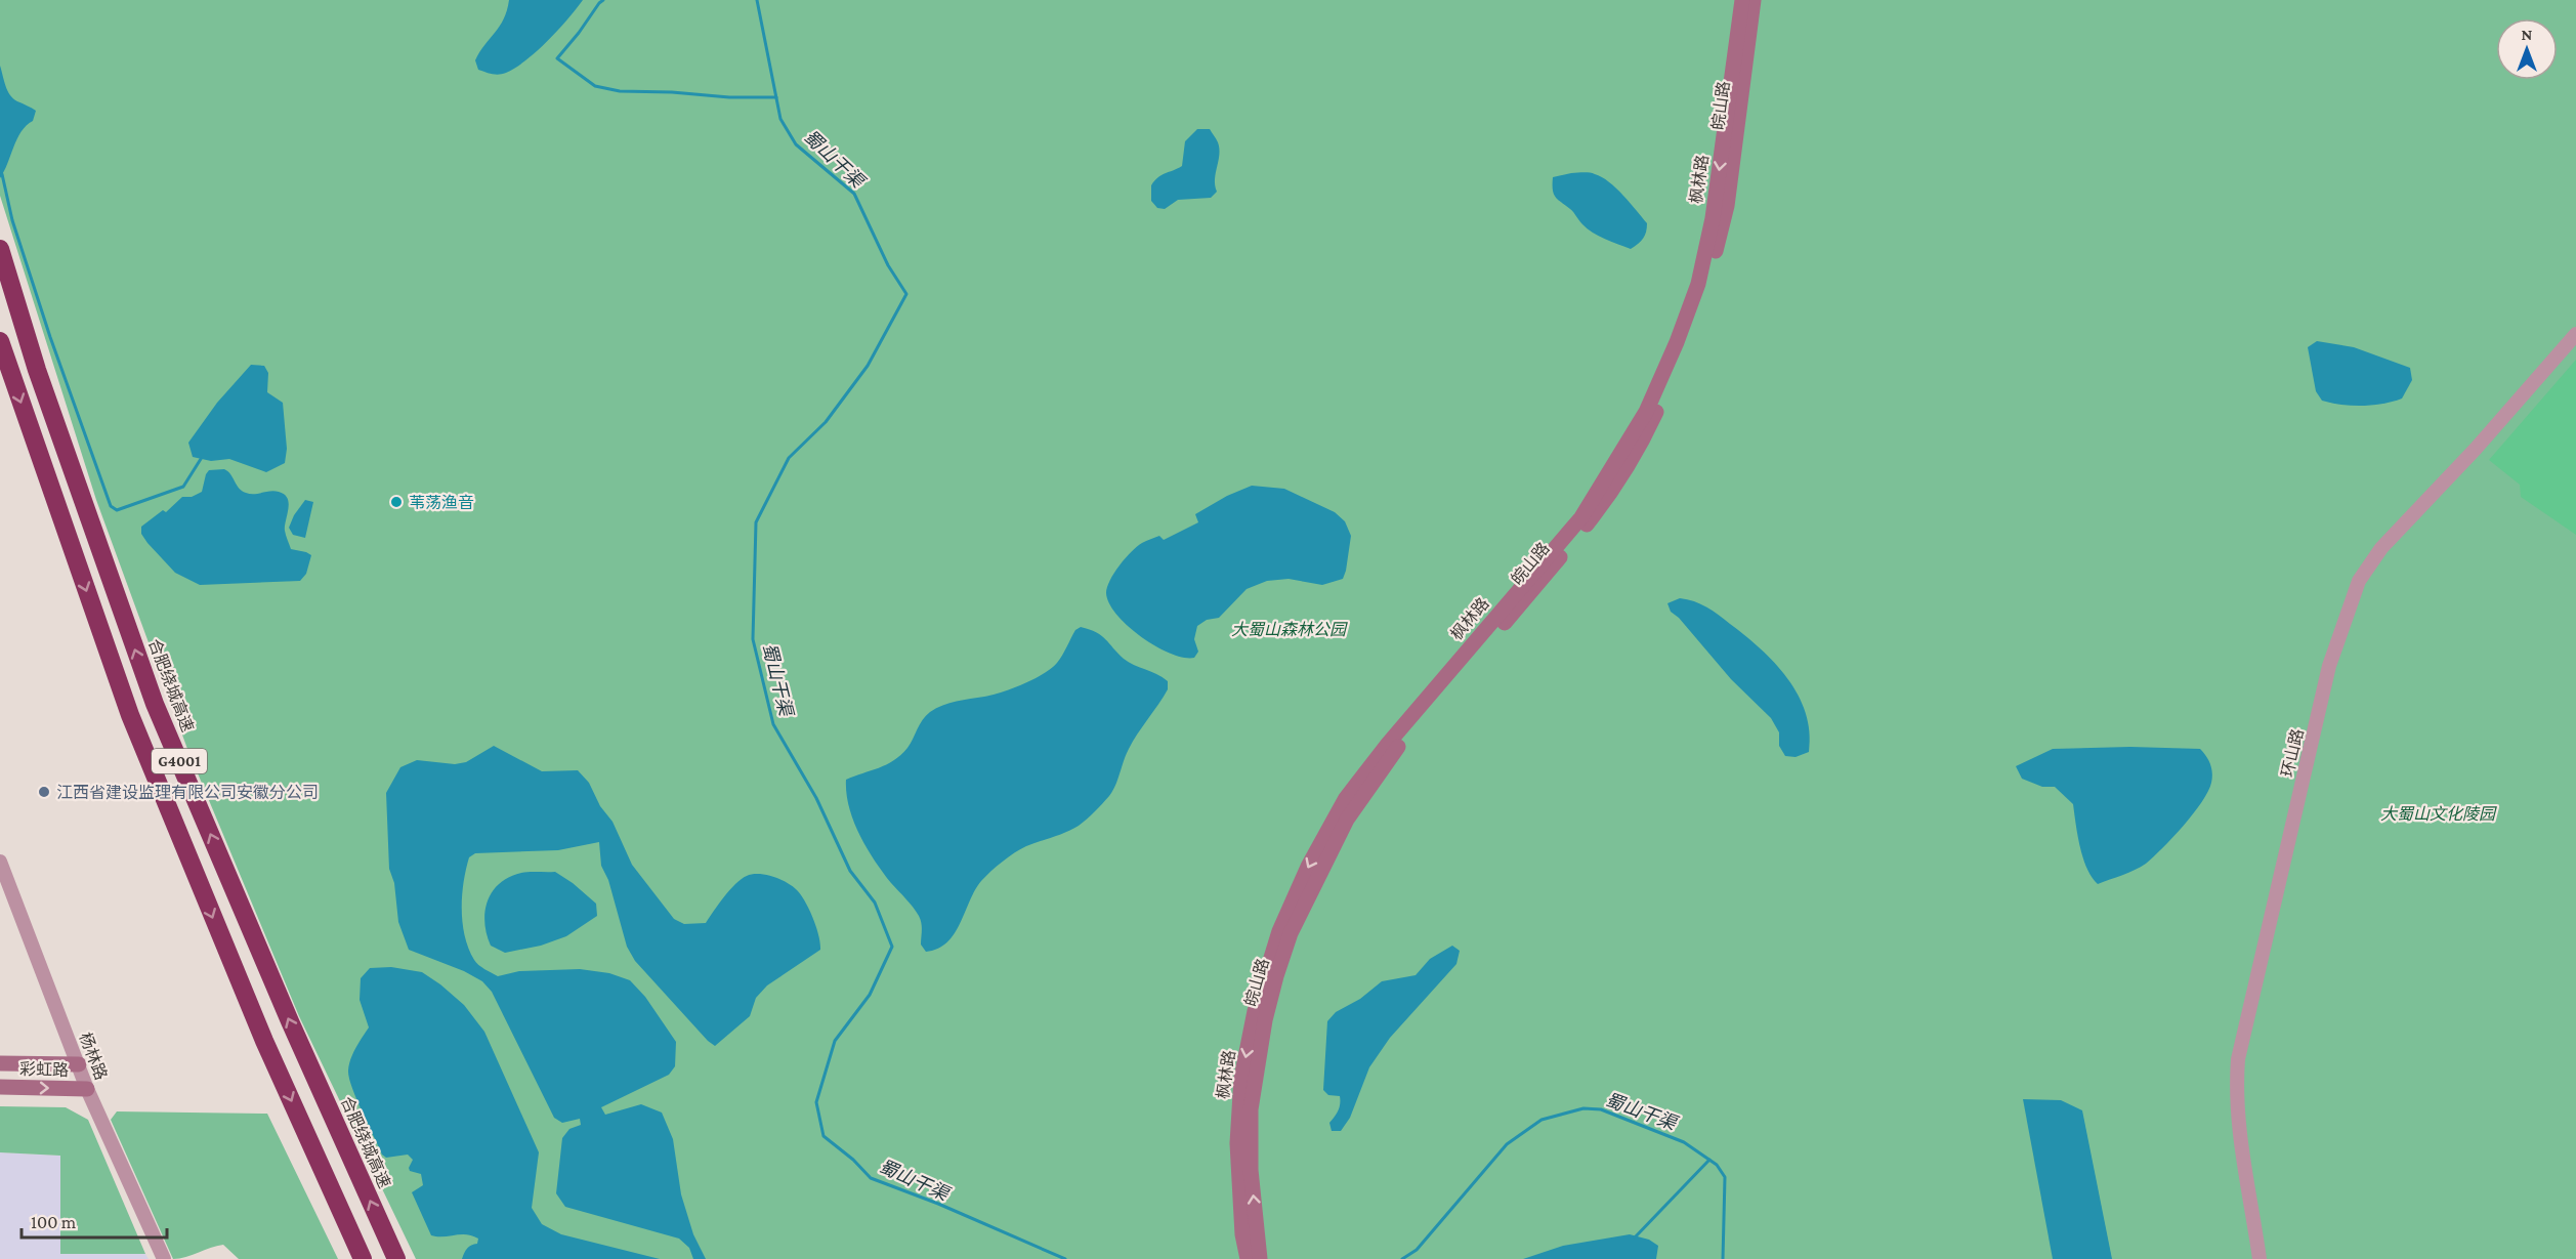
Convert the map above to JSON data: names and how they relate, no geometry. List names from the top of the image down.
{
  "streets": {
    "highway": ["合肥绕城高速", "G4001"],
    "main road": ["皖山路", "枫林路", "彩虹路"],
    "street": ["环山路", "杨林路"]
  },
  "crossings": [
    ["杨林路", "彩虹路"]
  ],
  "one_way": ["皖山路", "枫林路"],
  "water": ["蜀山干渠"],
  "parks": ["大蜀山森林公园", "大蜀山文化陵园"],
  "places": ["苇荡渔音", "江西省建设监理有限公司安徽分公司"],
  "scale_bar": "100 m",
  "north": "top"
}
